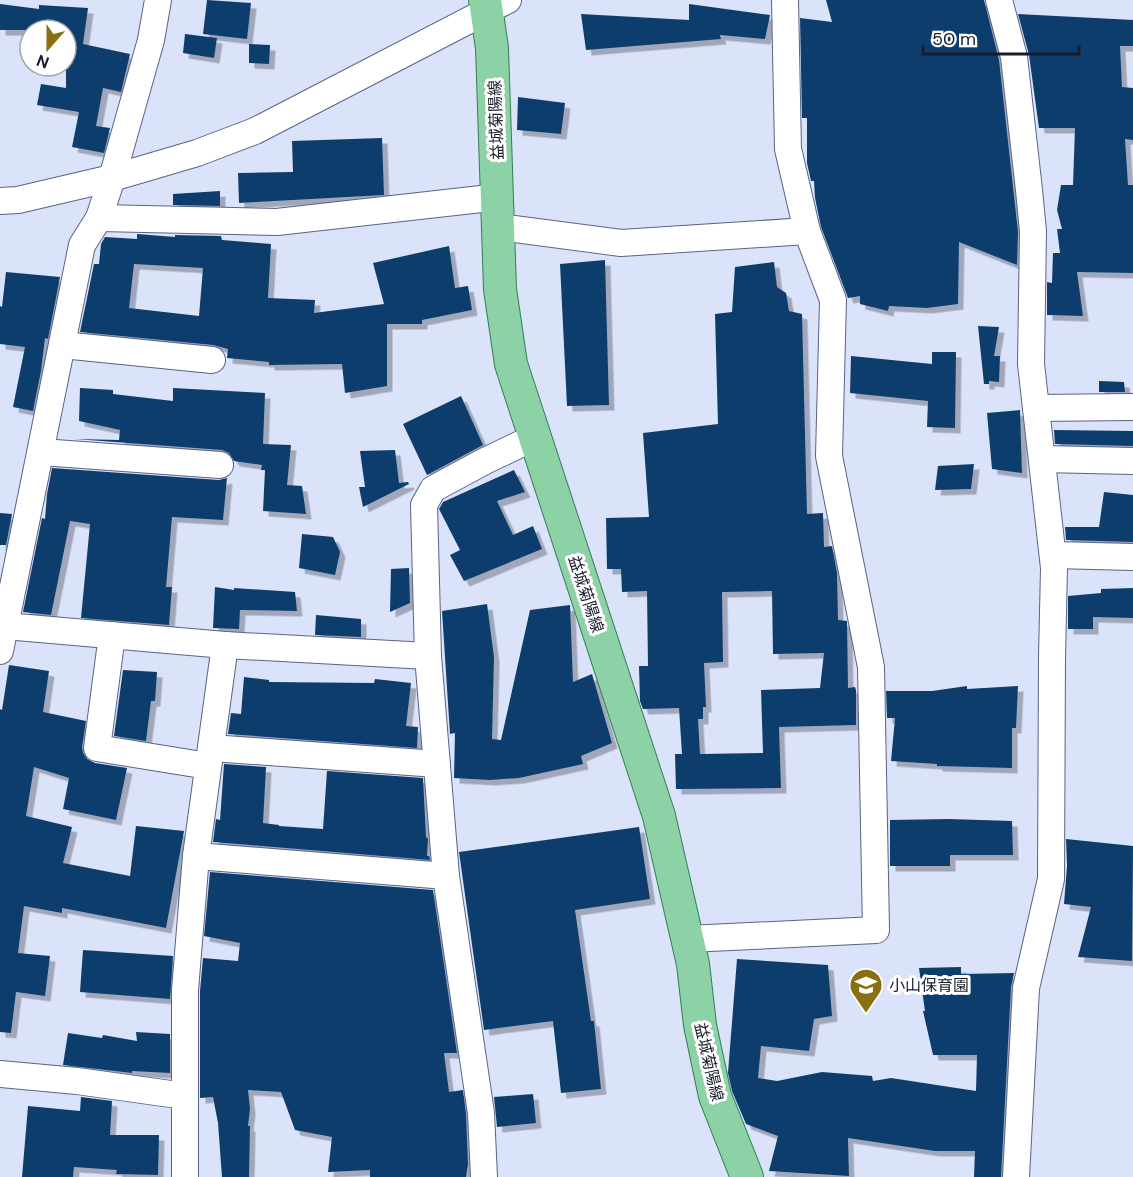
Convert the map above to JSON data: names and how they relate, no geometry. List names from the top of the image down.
{
  "streets": {
    "main road": ["益城菊陽線"]
  },
  "places": {
    "school or university": ["小山保育園"]
  },
  "scale_bar": "50 m",
  "north": "bottom"
}
